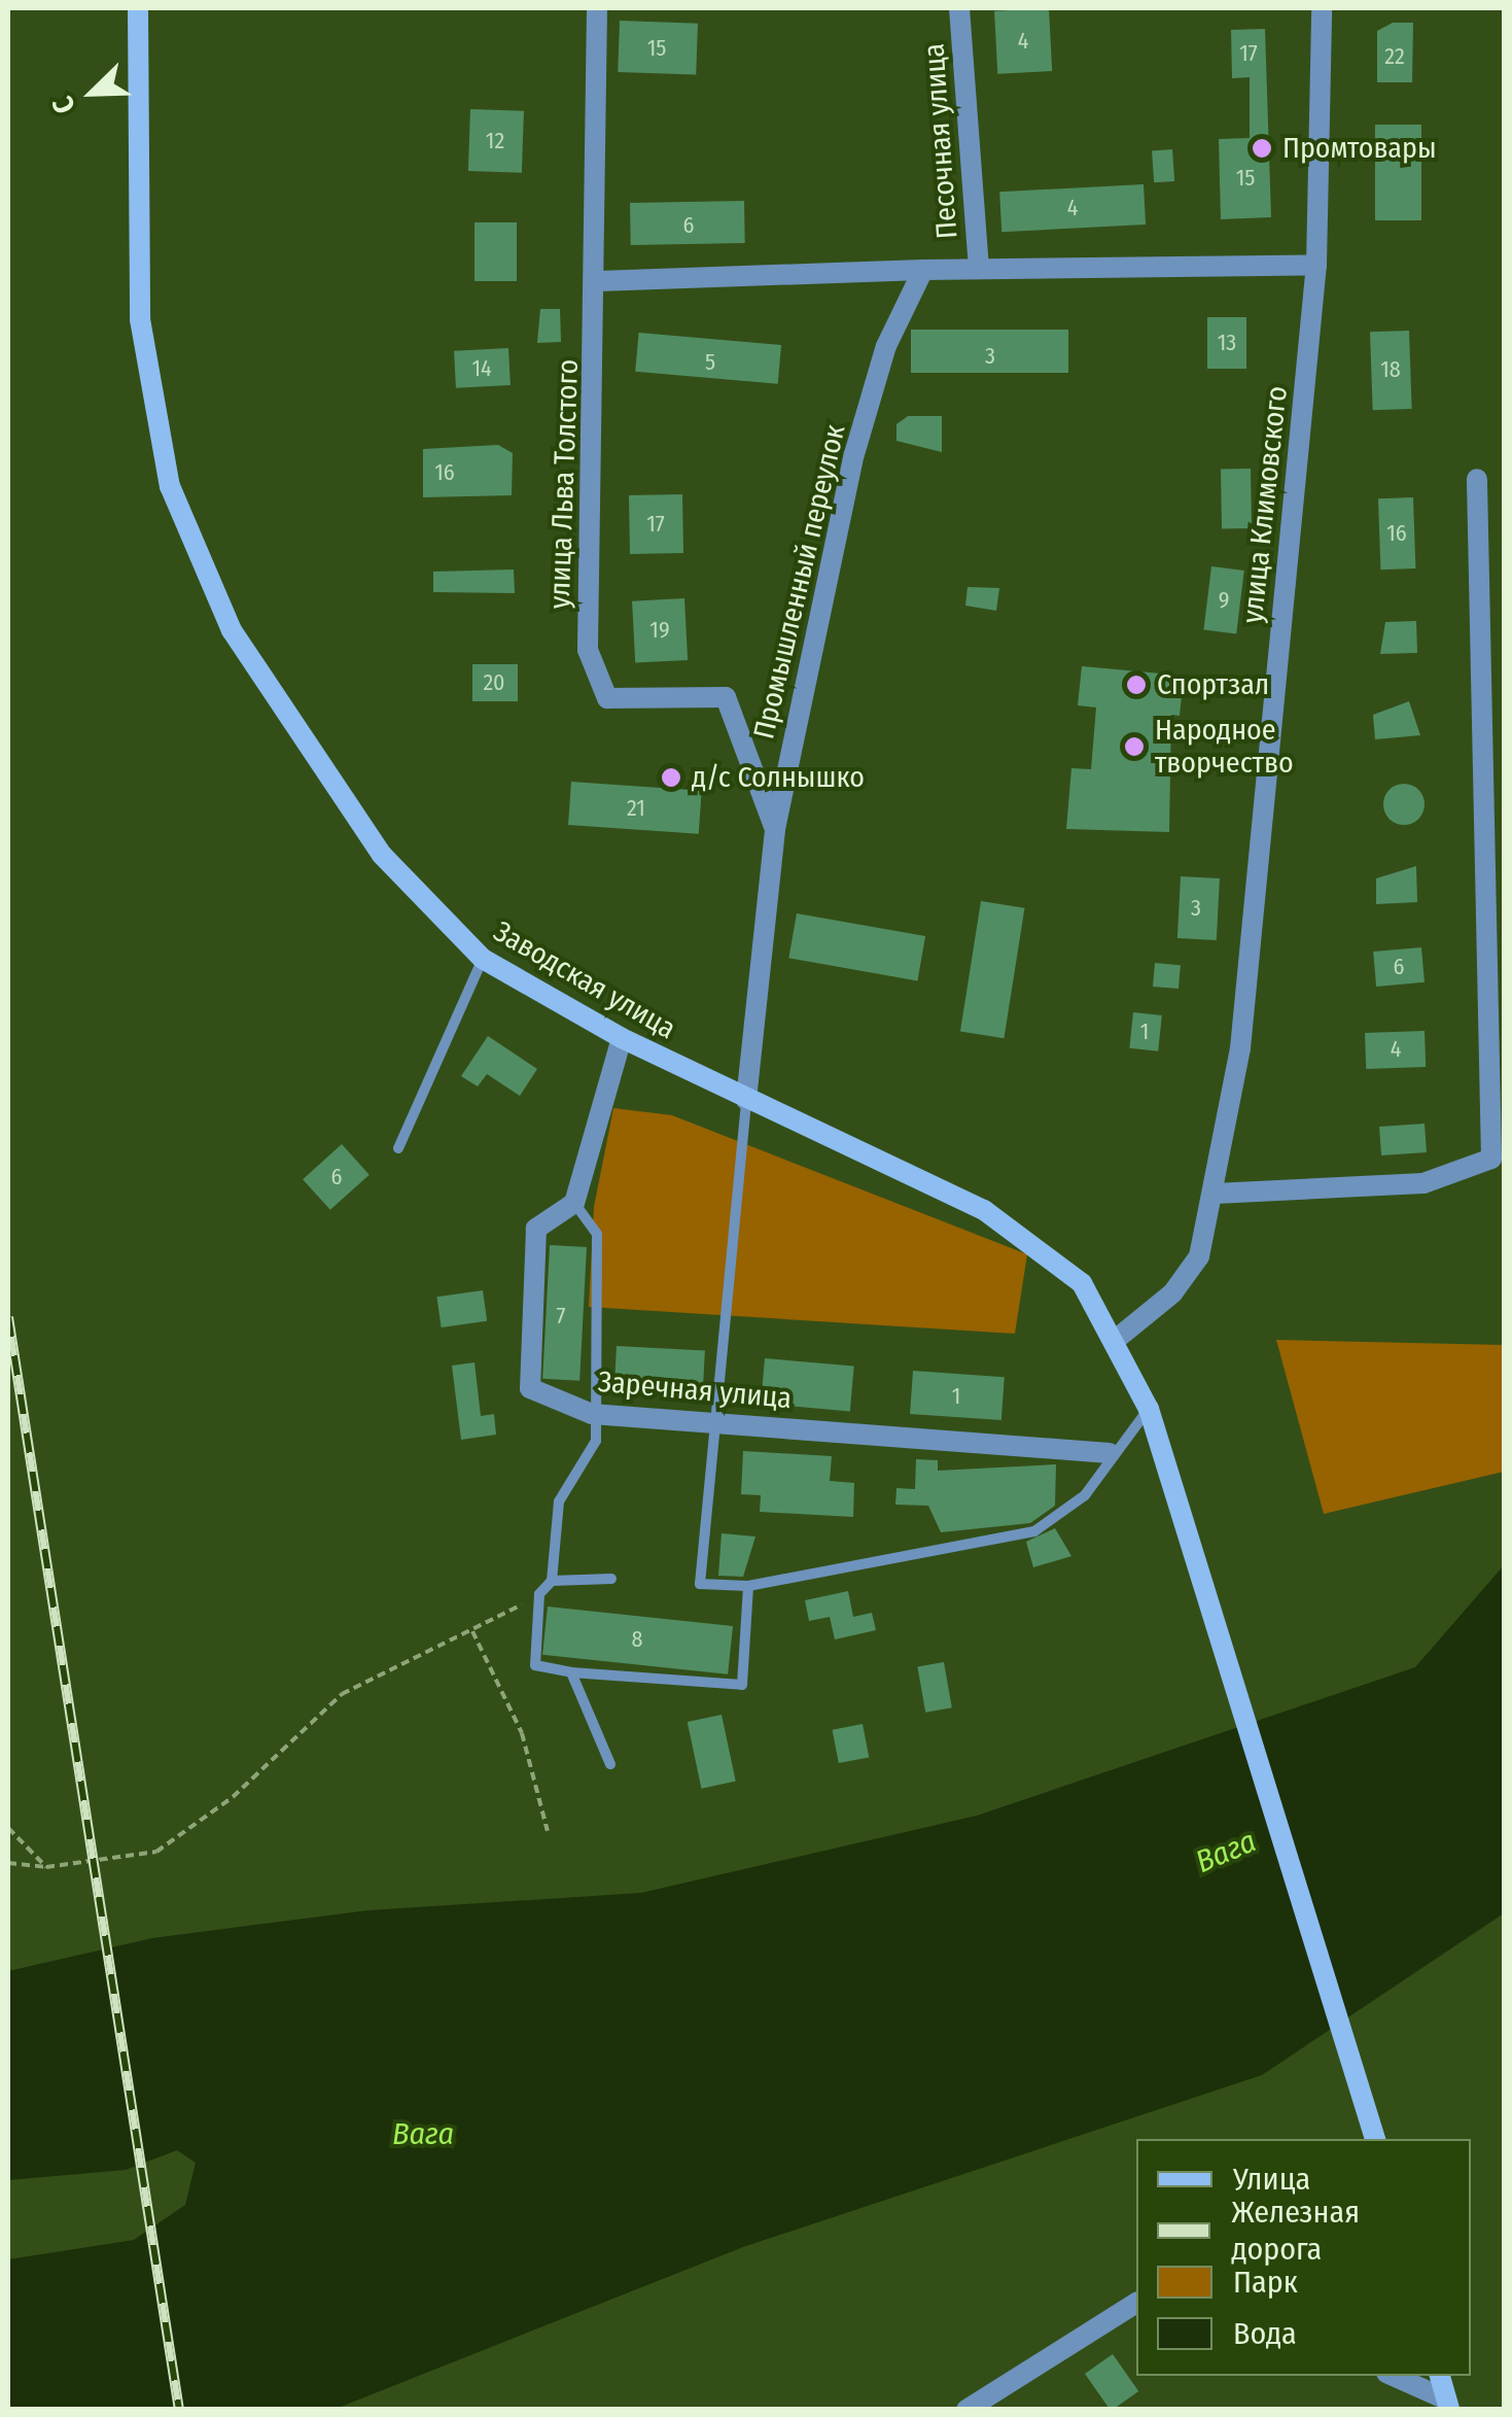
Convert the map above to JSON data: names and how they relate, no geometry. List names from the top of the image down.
{
  "streets": {
    "main road": ["Заводская улица"],
    "street": [
      "Песочная улица",
      "улица Льва Толстого",
      "улица Климовского",
      "Промышленный переулок",
      "Заречная улица"
    ]
  },
  "crossings": [
    ["улица Льва Толстого", "Промышленный переулок"],
    ["улица Климовского", "Заводская улица"],
    ["Промышленный переулок", "Заводская улица"]
  ],
  "water": ["Вага"],
  "places": [
    "Промтовары",
    "Спортзал",
    "Народное творчество",
    "д/с Солнышко"
  ],
  "house_numbers": [
    "4",
    "15",
    "17",
    "22",
    "12",
    "15",
    "4",
    "6",
    "13",
    "3",
    "5",
    "14",
    "18",
    "16",
    "17",
    "16",
    "9",
    "19",
    "20",
    "21",
    "3",
    "6",
    "1",
    "4",
    "6",
    "7",
    "1",
    "8"
  ],
  "legend": [
    "Улица",
    "Железная дорога",
    "Парк",
    "Вода"
  ],
  "north": "bottom left"
}
